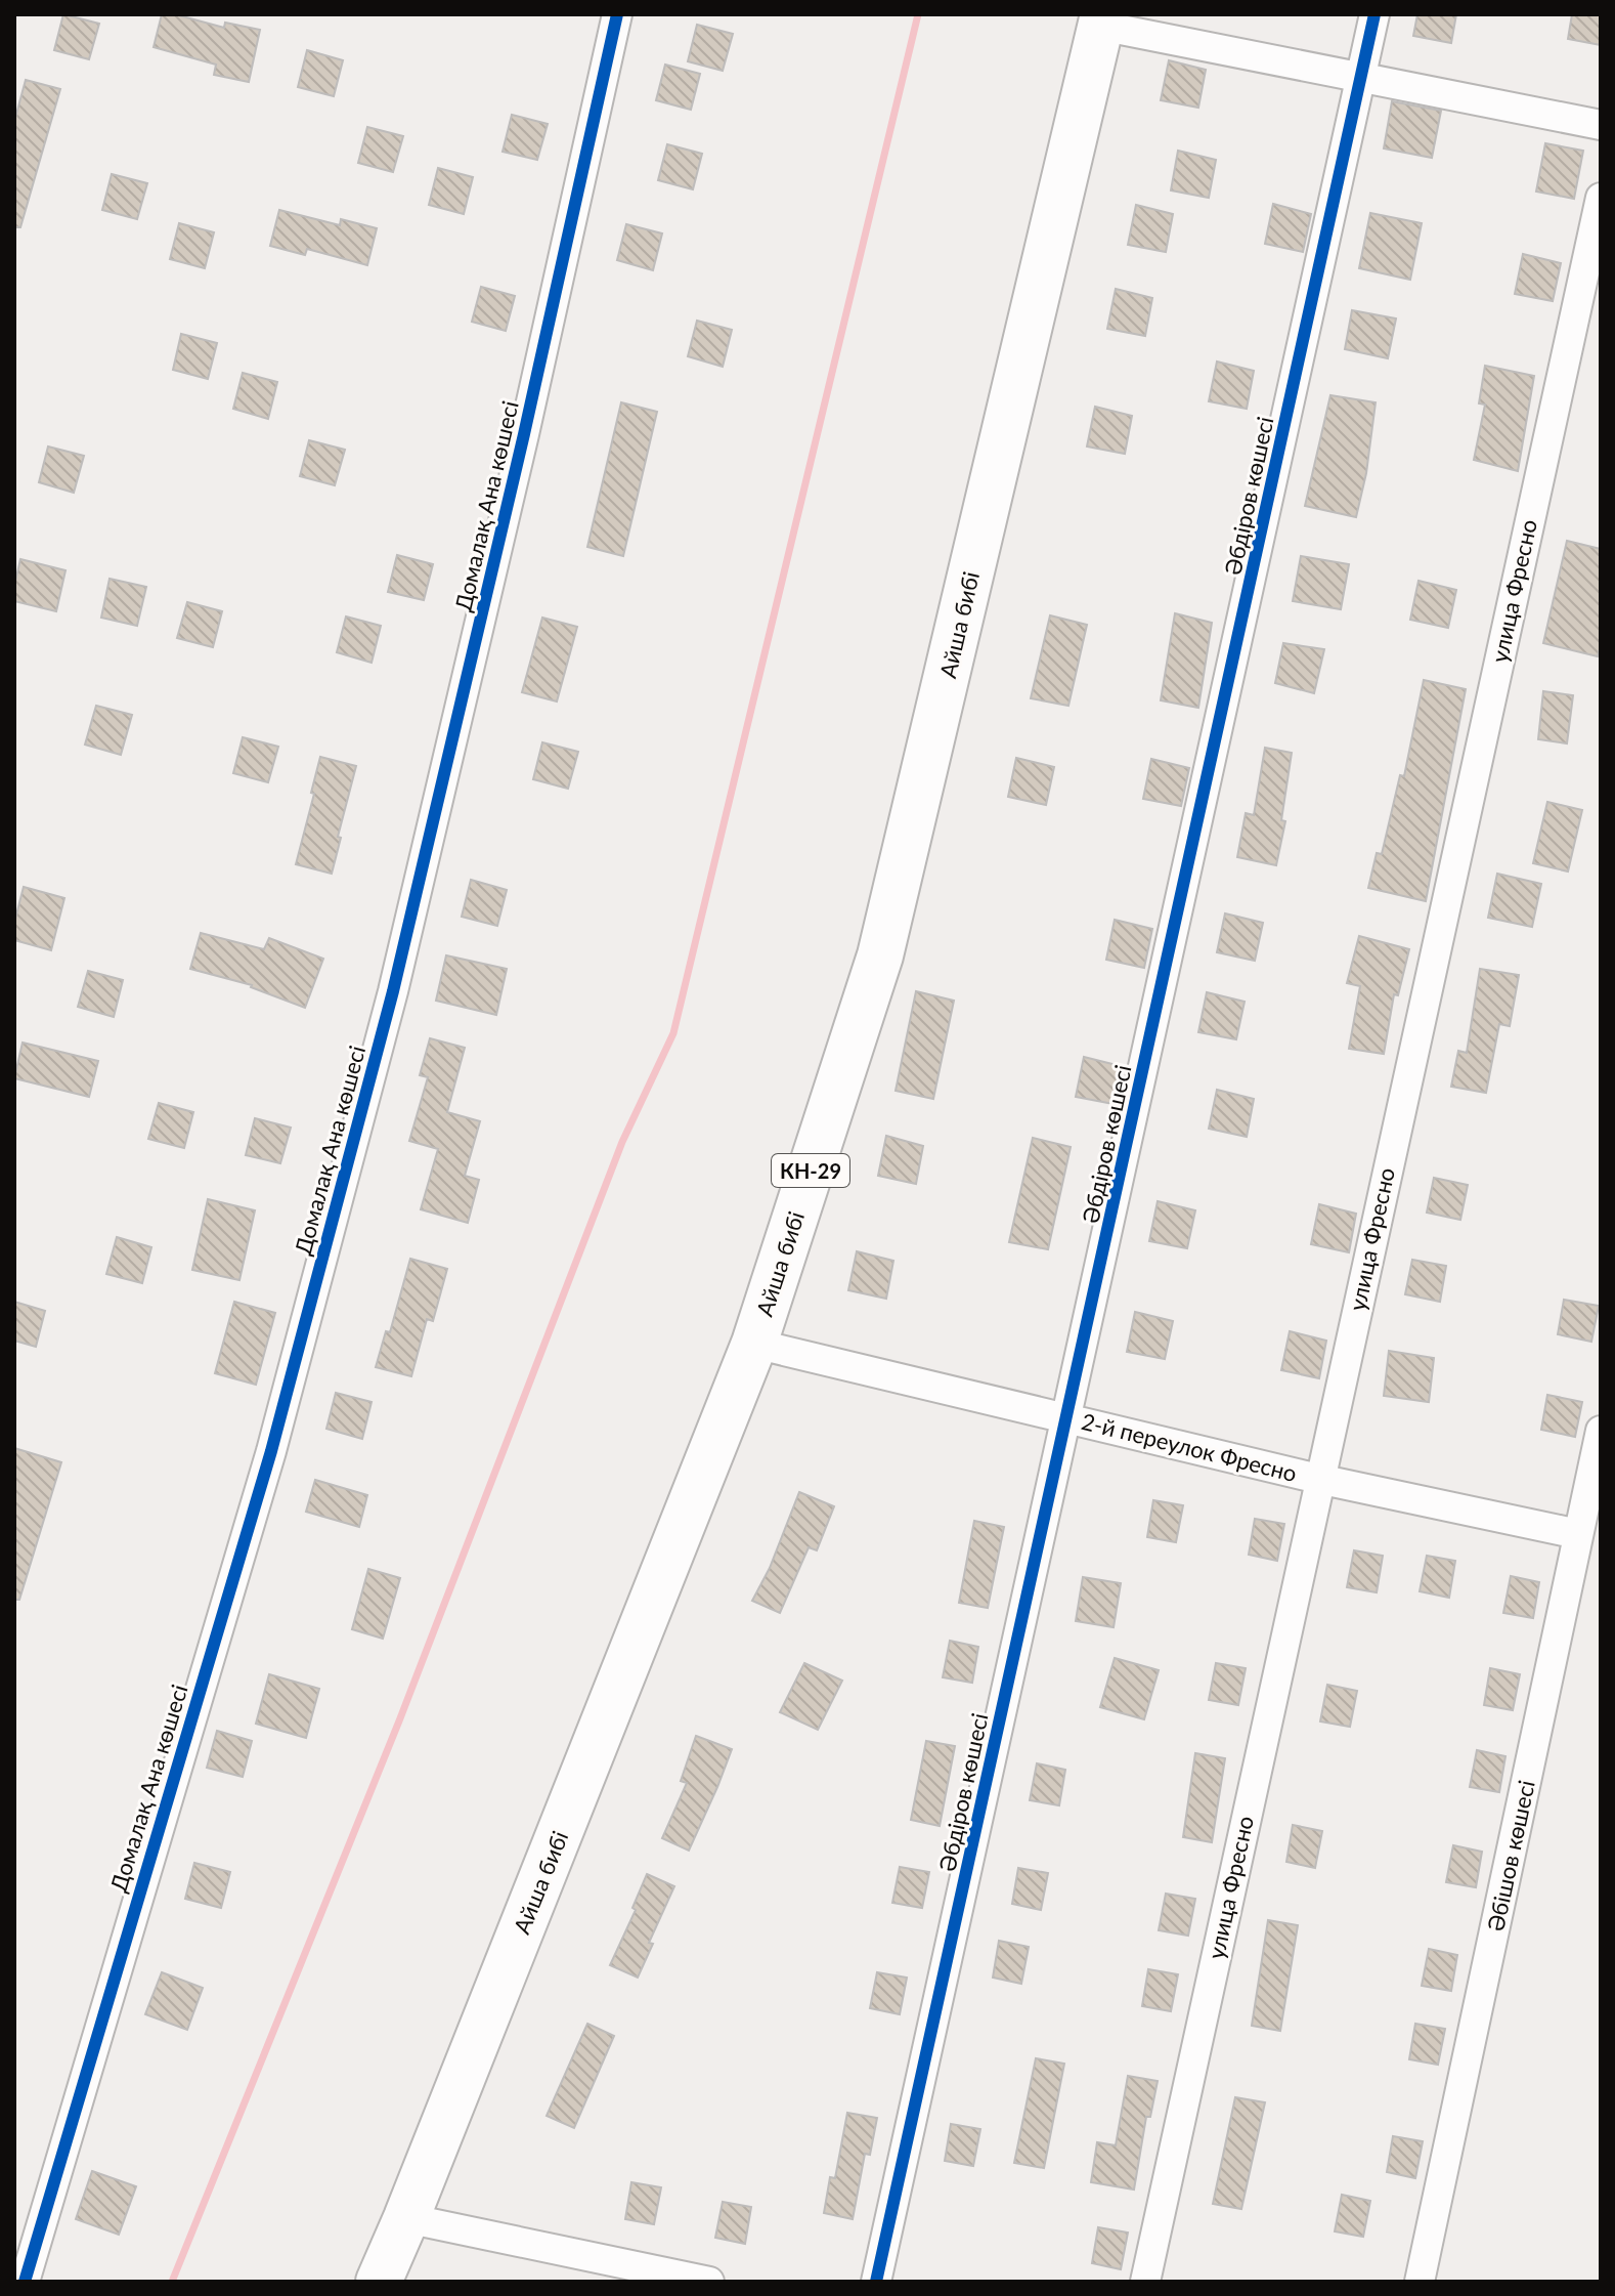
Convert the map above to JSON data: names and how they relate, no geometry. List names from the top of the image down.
{
  "streets": {
    "main road": ["Айша бибі", "КН-29"],
    "street": [
      "Әбдіров көшесі",
      "Домалақ Ана көшесі",
      "улица Фресно",
      "2-й переулок Фресно",
      "Әбішов көшесі"
    ]
  },
  "crossings": [
    ["Әбдіров көшесі", "2-й переулок Фресно"],
    ["улица Фресно", "2-й переулок Фресно"],
    ["Айша бибі", "2-й переулок Фресно"],
    ["2-й переулок Фресно", "Әбішов көшесі"]
  ]
}
